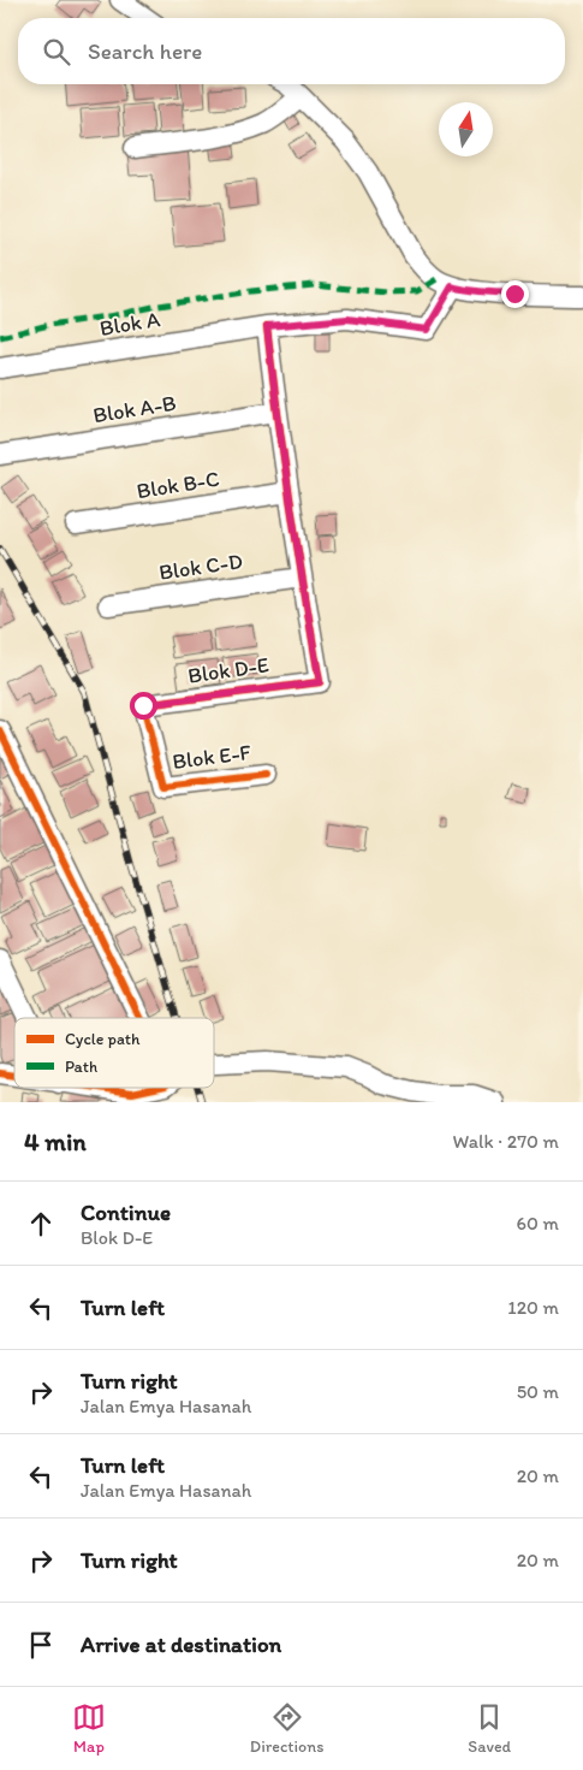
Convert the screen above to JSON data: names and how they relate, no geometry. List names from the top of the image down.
{
  "streets": {
    "street": [
      "Blok A",
      "Blok A-B",
      "Blok B-C",
      "Blok C-D",
      "Blok D-E",
      "Blok E-F"
    ]
  },
  "crossings": [
    ["Blok C-D", "Blok D-E"],
    ["Blok D-E", "Blok E-F"]
  ],
  "legend": ["Cycle path", "Path"],
  "north": "top",
  "page": {
    "search": "Search here",
    "heading": ["4 min", "Walk · 270 m"],
    "list": [
      ["Continue", "Blok D-E", "60 m"],
      ["Turn left", "120 m"],
      ["Turn right", "Jalan Emya Hasanah", "50 m"],
      ["Turn left", "Jalan Emya Hasanah", "20 m"],
      ["Turn right", "20 m"],
      "Arrive at destination"
    ],
    "nav": ["Map", "Directions", "Saved"]
  }
}
